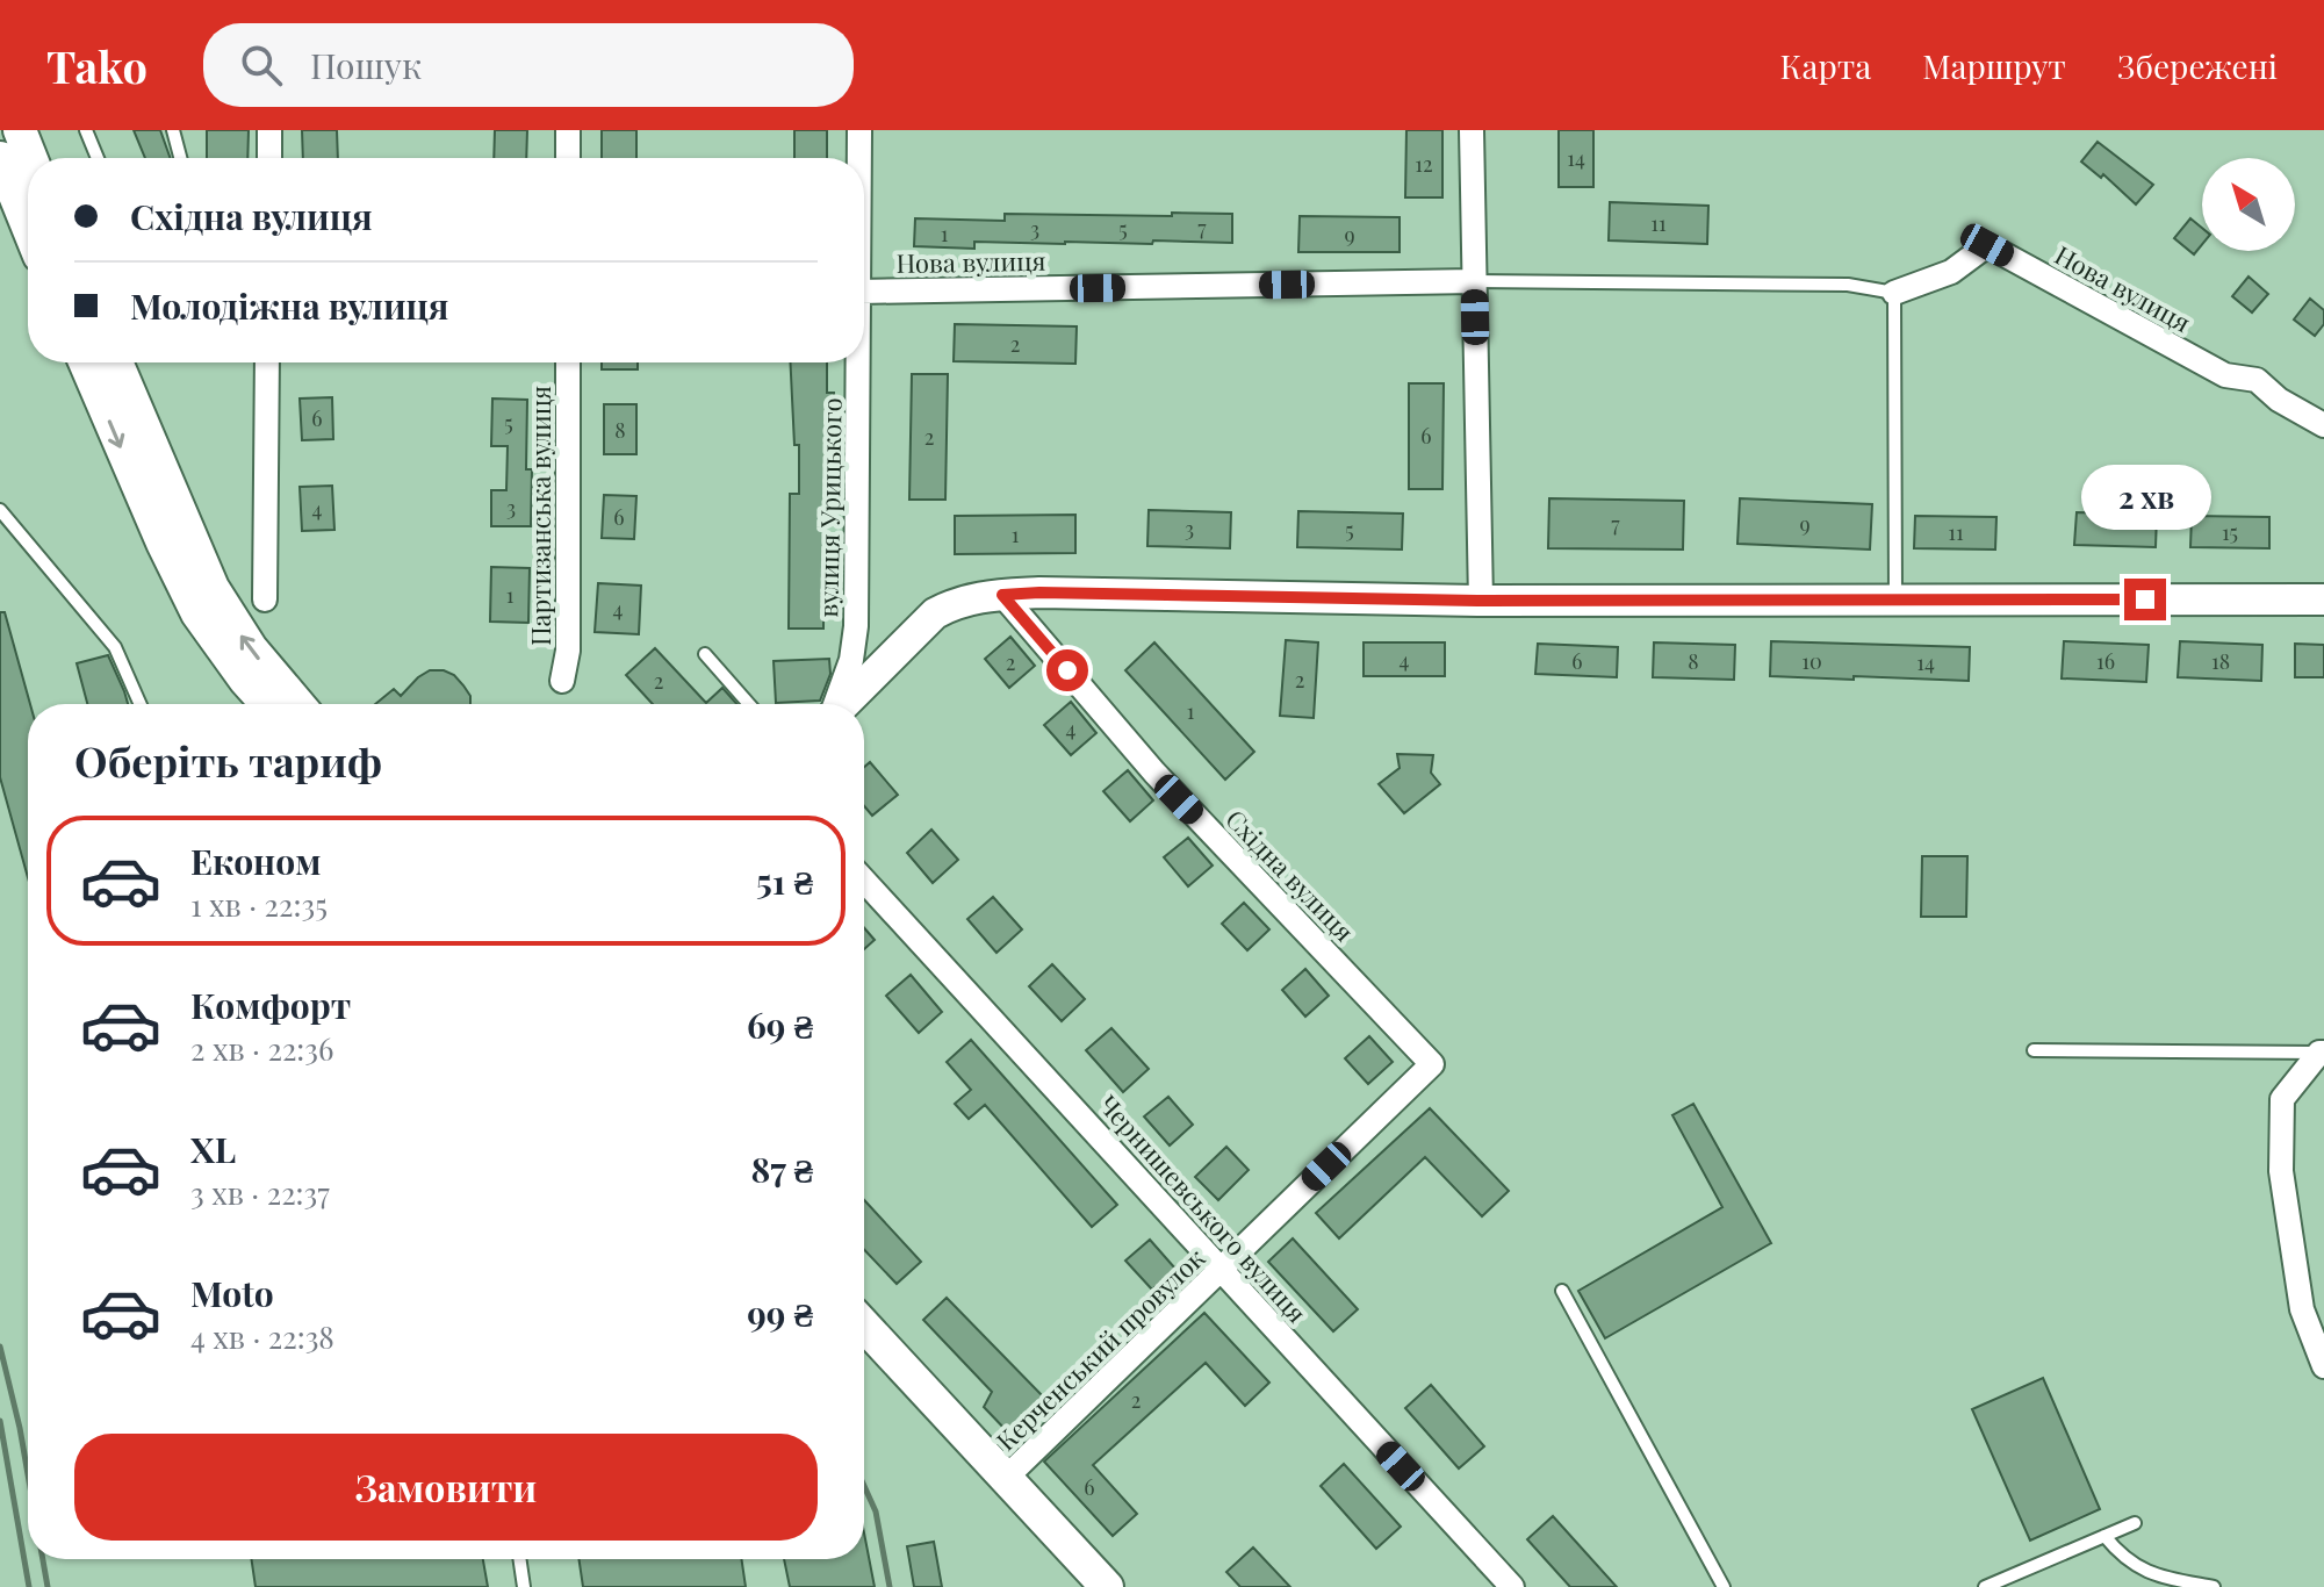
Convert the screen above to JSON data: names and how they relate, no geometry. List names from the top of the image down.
{
  "streets": {
    "street": [
      "Нова вулиця",
      "вулиця Урицького",
      "Партизанська вулиця",
      "Східна вулиця",
      "Чернишевського вулиця",
      "Керченський провулок"
    ]
  },
  "crossings": [
    ["Східна вулиця", "Керченський провулок"],
    ["Чернишевського вулиця", "Керченський провулок"]
  ],
  "house_numbers": [
    "14",
    "12",
    "11",
    "7",
    "3",
    "5",
    "1",
    "9",
    "2",
    "6",
    "5",
    "8",
    "6",
    "2",
    "3",
    "4",
    "6",
    "7",
    "9",
    "3",
    "5",
    "11",
    "15",
    "1",
    "1",
    "4",
    "4",
    "6",
    "8",
    "10",
    "16",
    "18",
    "2",
    "14",
    "2",
    "2",
    "1",
    "4",
    "2",
    "6"
  ],
  "north": "top left",
  "page": {
    "header": "Tako",
    "search": "Пошук",
    "nav": ["Карта", "Маршрут", "Збережені"],
    "banner": ["Східна вулиця", "Молодіжна вулиця"],
    "bubble": "2 хв",
    "heading": "Оберіть тариф",
    "list": [
      {
        "name": "Економ",
        "note": "1 хв · 22:35",
        "value": "51 ₴"
      },
      {
        "name": "Комфорт",
        "note": "2 хв · 22:36",
        "value": "69 ₴"
      },
      {
        "name": "XL",
        "note": "3 хв · 22:37",
        "value": "87 ₴"
      },
      {
        "name": "Moto",
        "note": "4 хв · 22:38",
        "value": "99 ₴"
      }
    ],
    "buttons": "Замовити"
  }
}
